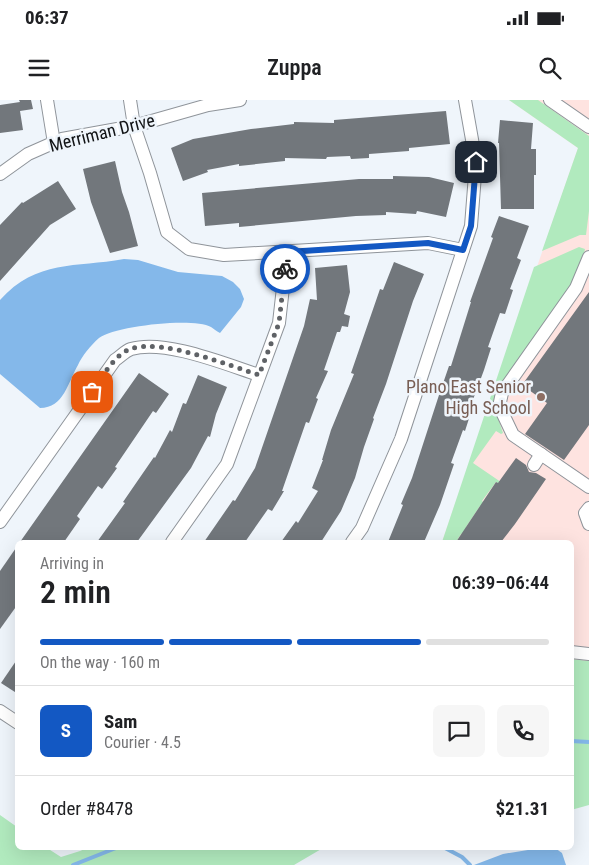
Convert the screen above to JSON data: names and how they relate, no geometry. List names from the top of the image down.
{
  "streets": {
    "street": ["Merriman Drive"]
  },
  "places": ["Plano East Senior High School"],
  "page": {
    "status": "06:37",
    "header": "Zuppa",
    "heading": ["2 min", "Arriving in", "06:39–06:44"],
    "panel": [
      "Sam",
      "Courier · 4.5",
      "Order #8478",
      "$21.31"
    ],
    "bar": "On the way · 160 m",
    "round": "S"
  }
}
